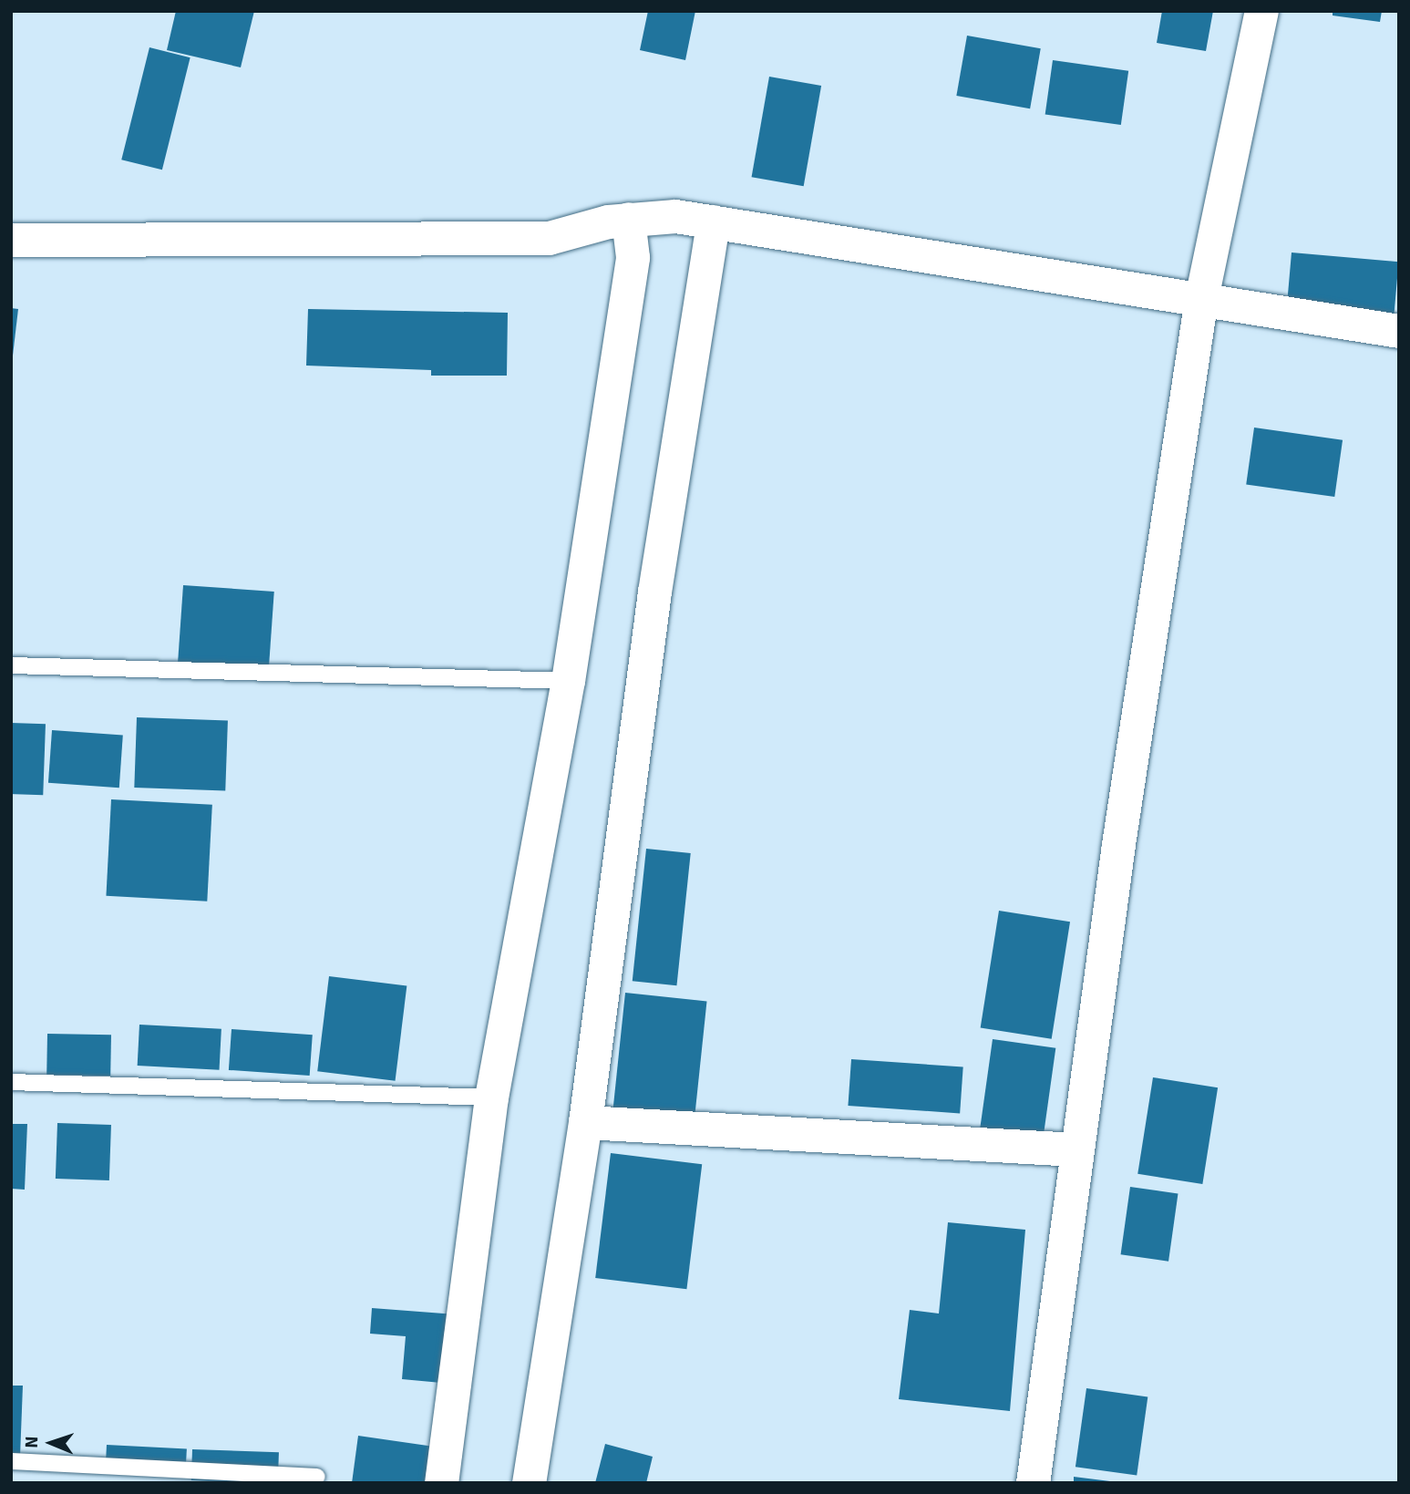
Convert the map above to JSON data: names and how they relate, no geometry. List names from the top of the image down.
{
  "north": "left"
}
